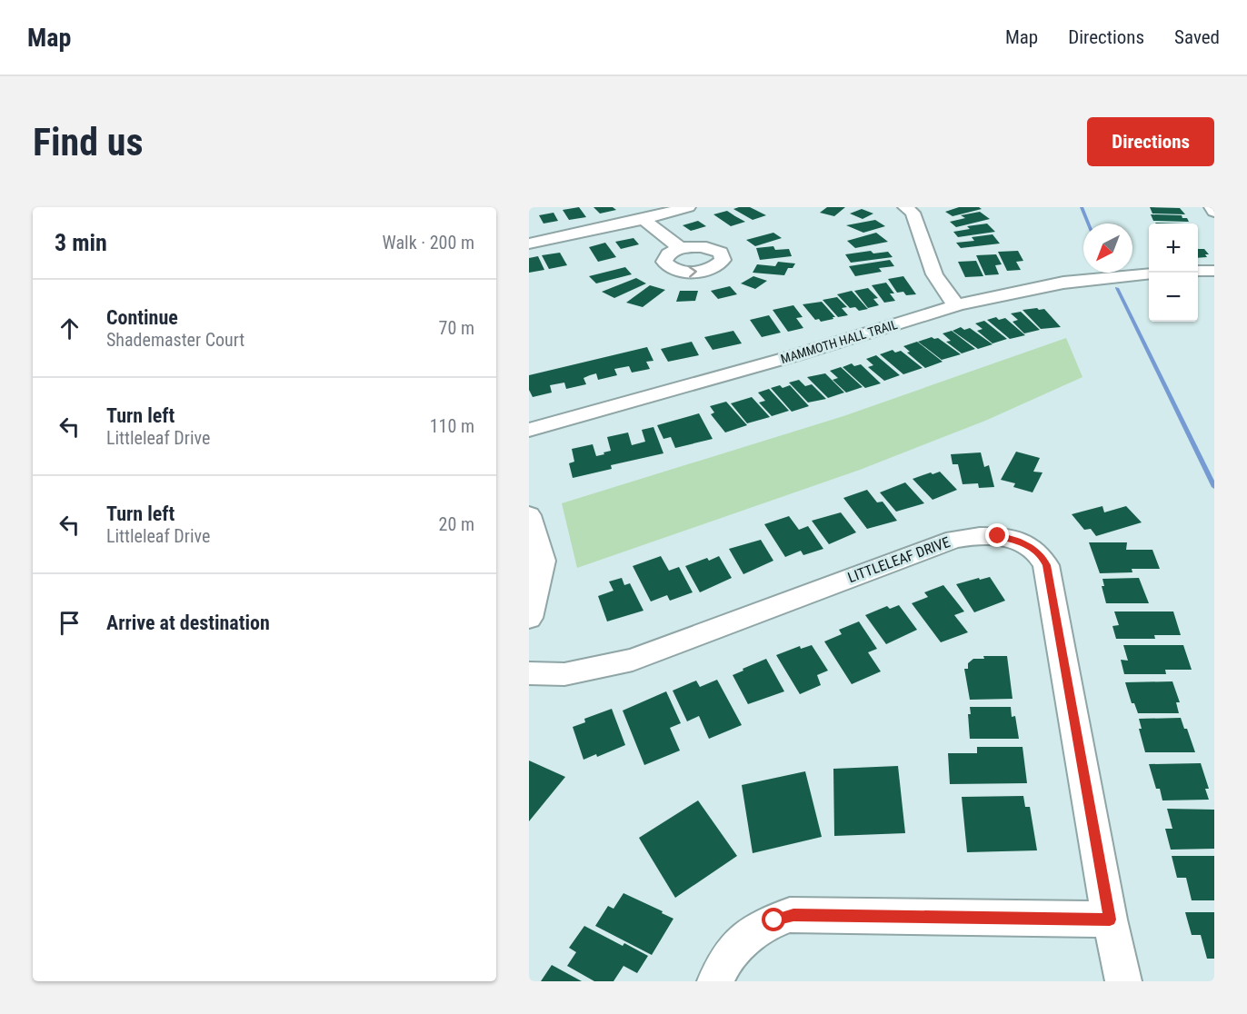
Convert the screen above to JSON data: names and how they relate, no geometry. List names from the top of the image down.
{
  "streets": {
    "street": ["MAMMOTH HALL TRAIL", "LITTLELEAF DRIVE"]
  },
  "north": "bottom left",
  "page": {
    "header": "Map",
    "nav": ["Map", "Directions", "Saved"],
    "buttons": "Directions",
    "title": "Find us",
    "heading": ["3 min", "Walk · 200 m"],
    "map_buttons": ["+", "−"],
    "list": [
      ["Continue", "Shademaster Court", "70 m"],
      ["Turn left", "Littleleaf Drive", "110 m"],
      ["Turn left", "Littleleaf Drive", "20 m"],
      "Arrive at destination"
    ]
  }
}
